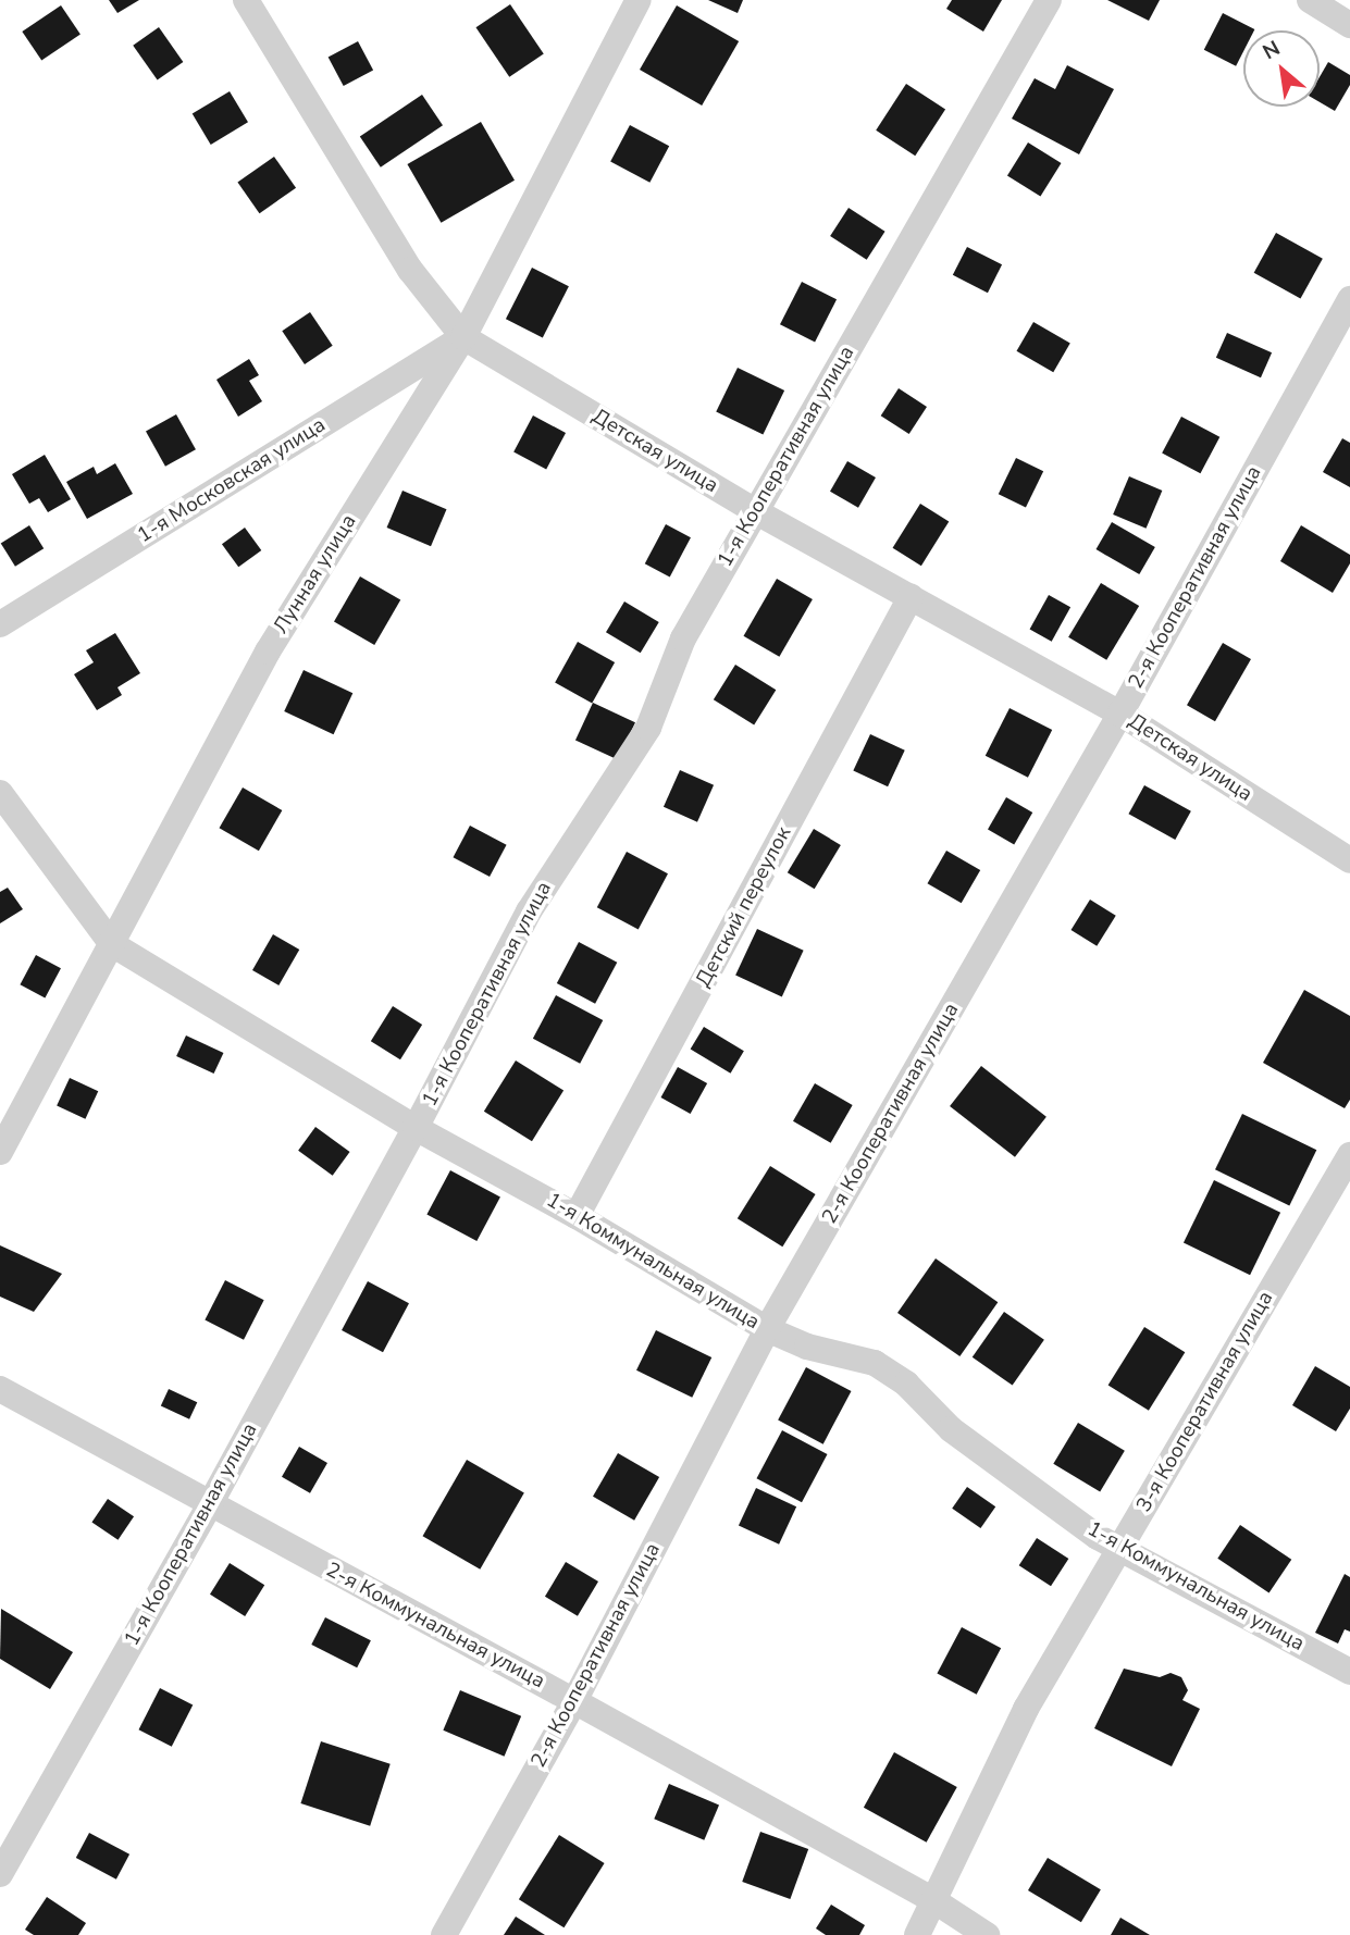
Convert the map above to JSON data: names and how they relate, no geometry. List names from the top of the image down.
{
  "streets": {
    "street": [
      "Детская улица",
      "1-я Кооперативная улица",
      "1-я Московская улица",
      "Лунная улица",
      "2-я Кооперативная улица",
      "Детский переулок",
      "1-я Коммунальная улица",
      "3-я Кооперативная улица",
      "2-я Коммунальная улица"
    ]
  },
  "crossings": [
    ["Детская улица", "1-я Кооперативная улица"],
    ["Детская улица", "1-я Московская улица"],
    ["Детская улица", "Лунная улица"],
    ["Детская улица", "2-я Кооперативная улица"],
    ["Детская улица", "Детский переулок"],
    ["1-я Кооперативная улица", "1-я Коммунальная улица"],
    ["1-я Кооперативная улица", "2-я Коммунальная улица"],
    ["1-я Московская улица", "Лунная улица"],
    ["Лунная улица", "1-я Коммунальная улица"],
    ["2-я Кооперативная улица", "1-я Коммунальная улица"],
    ["2-я Кооперативная улица", "2-я Коммунальная улица"],
    ["Детский переулок", "1-я Коммунальная улица"],
    ["1-я Коммунальная улица", "3-я Кооперативная улица"],
    ["3-я Кооперативная улица", "2-я Коммунальная улица"]
  ],
  "north": "top left"
}
